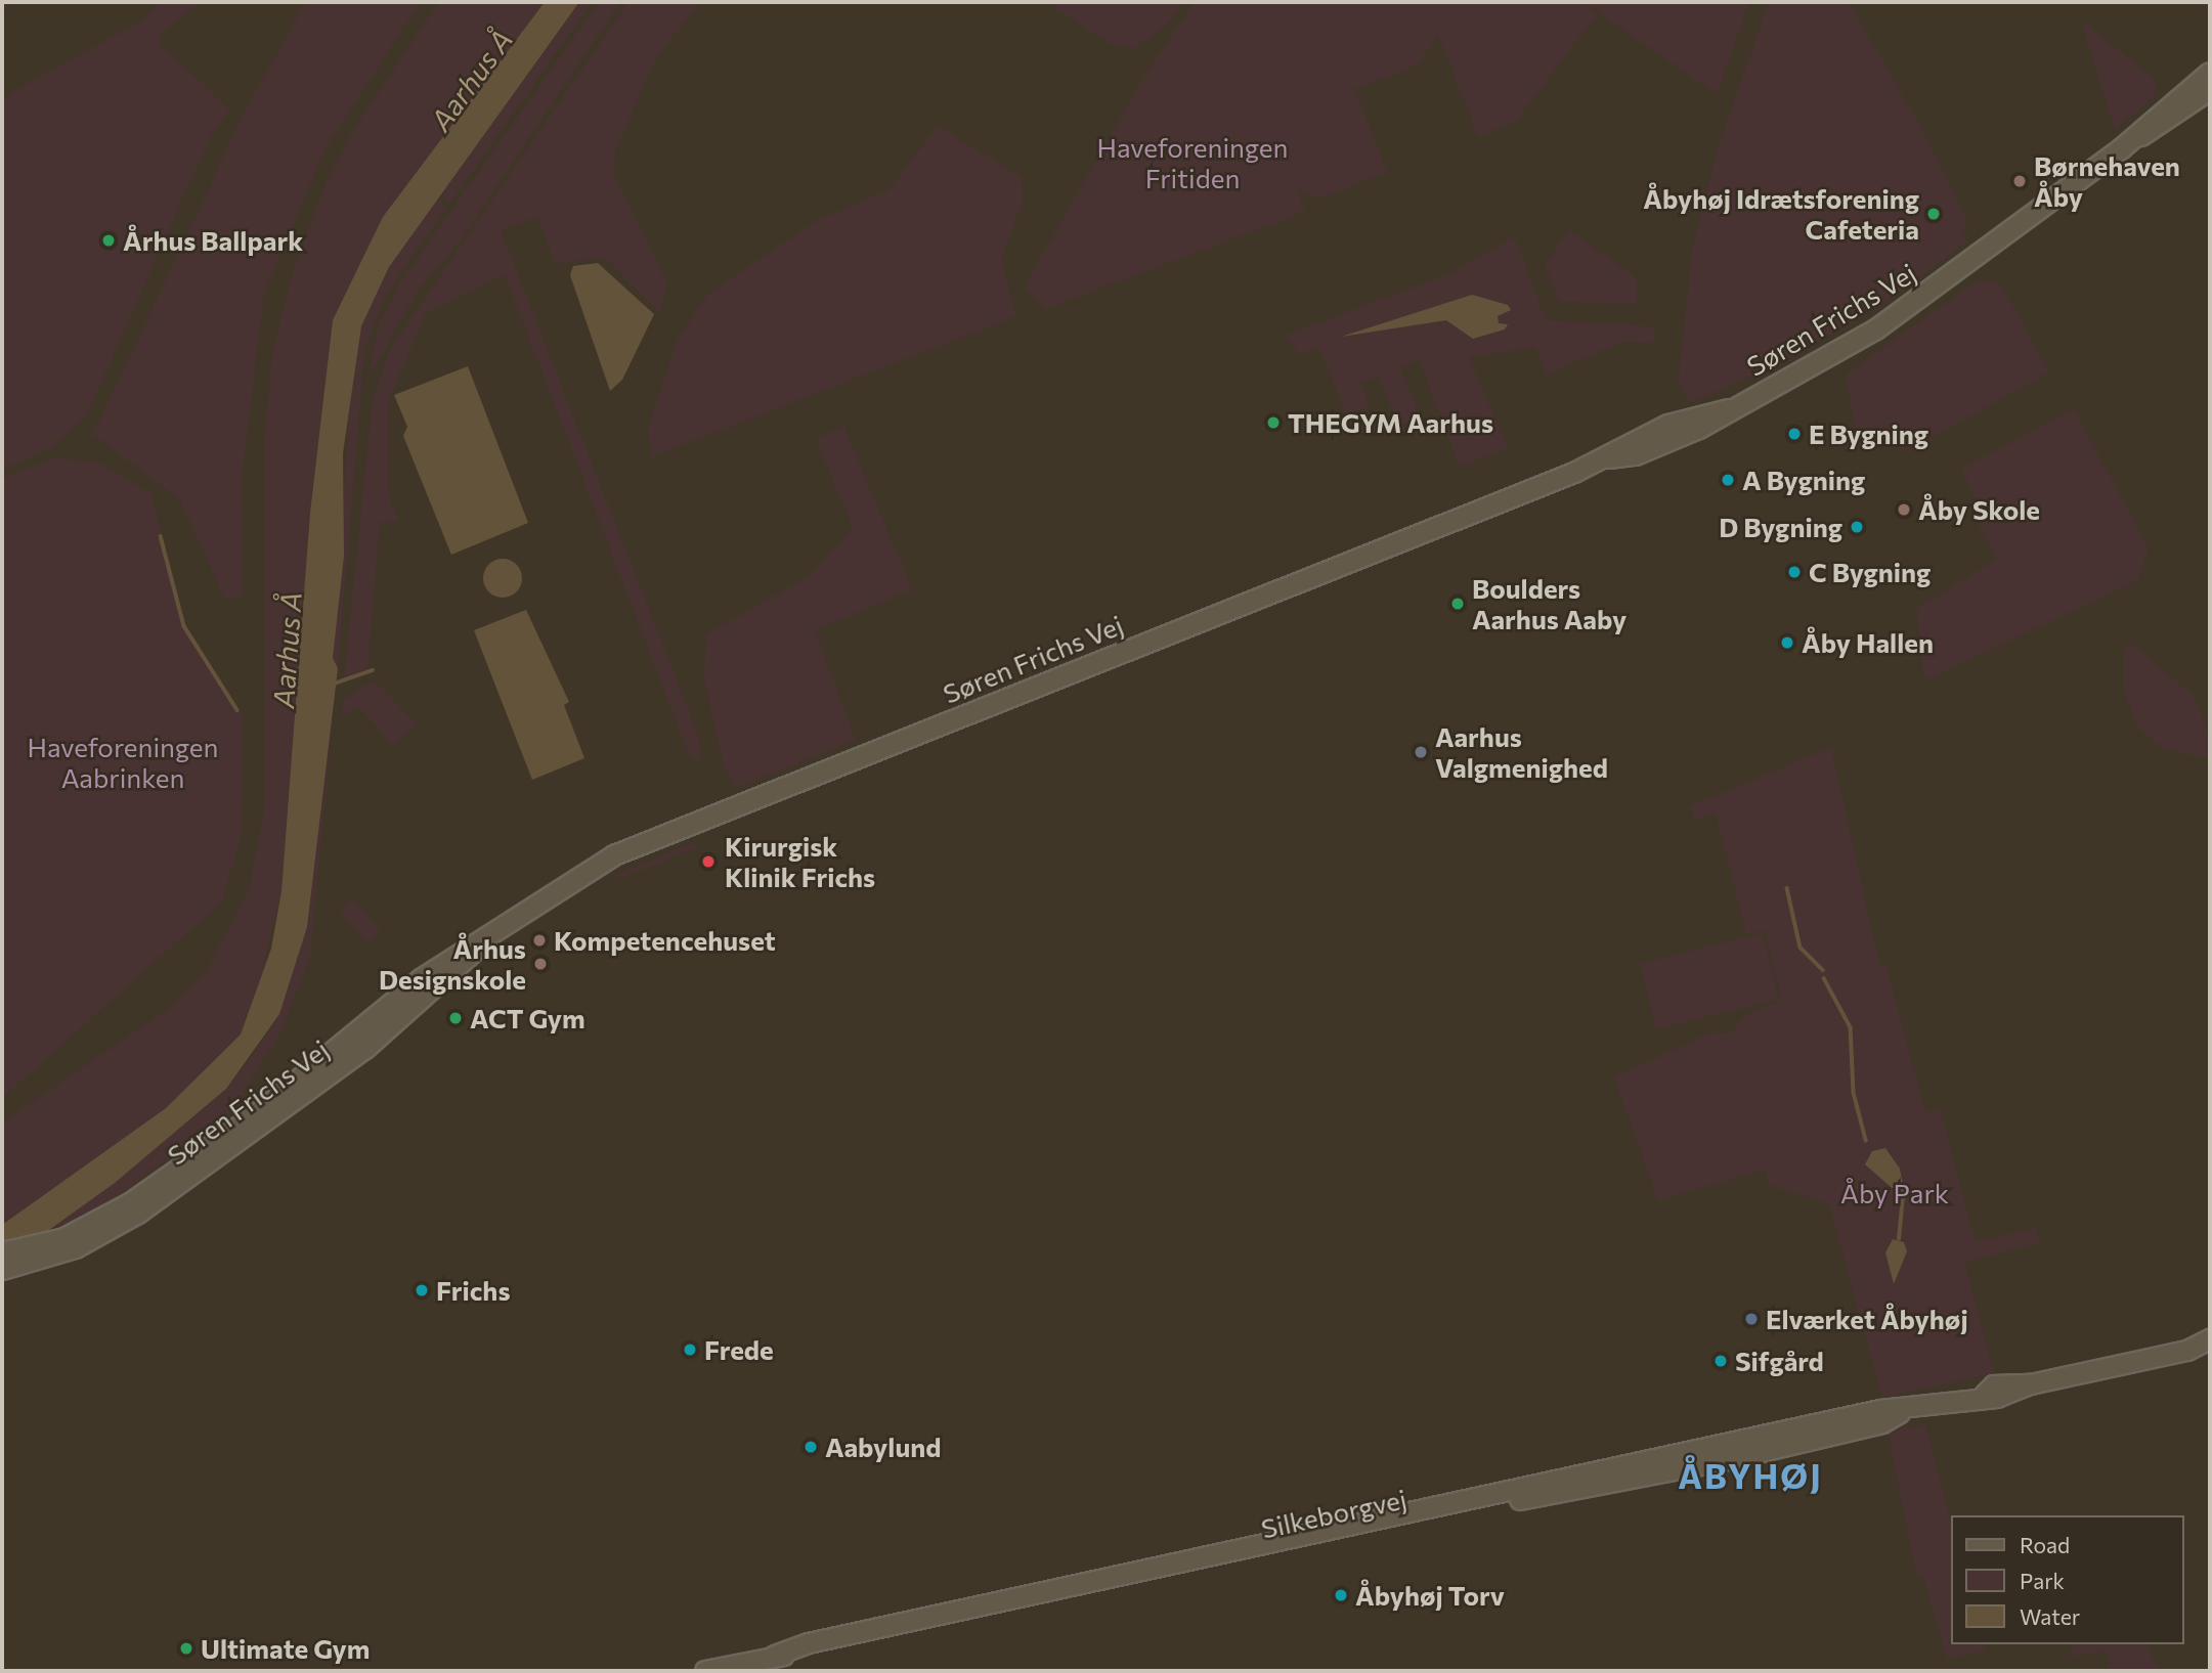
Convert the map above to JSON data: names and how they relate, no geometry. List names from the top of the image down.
{
  "streets": {
    "street": ["Søren Frichs Vej", "Silkeborgvej"]
  },
  "districts": ["ÅBYHØJ"],
  "water": ["Aarhus Å"],
  "parks": ["Haveforeningen Fritiden", "Haveforeningen Aabrinken", "Åby Park"],
  "places": [
    "Børnehaven Åby",
    "Åbyhøj Idrætsforening Cafeteria",
    "Århus Ballpark",
    "THEGYM Aarhus",
    "E Bygning",
    "A Bygning",
    "Åby Skole",
    "D Bygning",
    "C Bygning",
    "Boulders Aarhus Aaby",
    "Åby Hallen",
    "Aarhus Valgmenighed",
    "Kirurgisk Klinik Frichs",
    "Kompetencehuset",
    "Århus Designskole",
    "ACT Gym",
    "Frichs",
    "Elværket Åbyhøj",
    "Frede",
    "Sifgård",
    "Aabylund",
    "Åbyhøj Torv",
    "Ultimate Gym"
  ],
  "legend": ["Road", "Park", "Water"]
}
